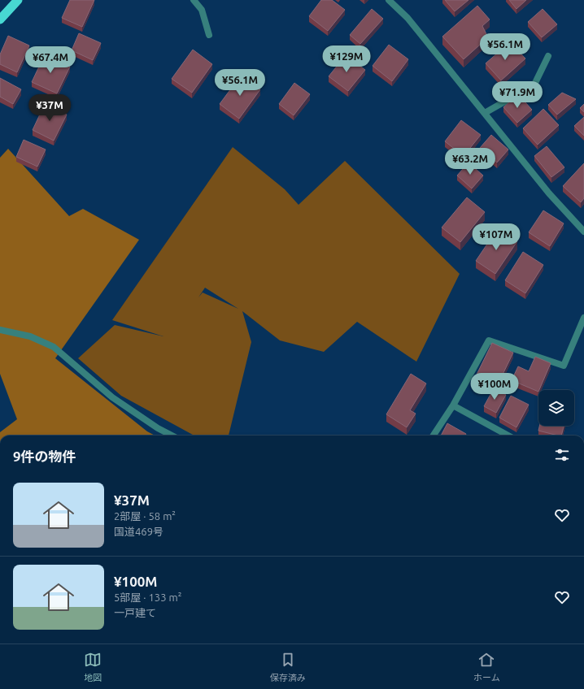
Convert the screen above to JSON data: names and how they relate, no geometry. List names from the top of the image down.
{
  "page": {
    "price": [
      "¥56.1M",
      "¥129M",
      "¥67.4M",
      "¥56.1M",
      "¥71.9M",
      "¥37M",
      "¥63.2M",
      "¥107M",
      "¥100M"
    ],
    "heading": "9件の物件",
    "list": [
      {
        "name": "¥37M",
        "note": "2部屋 · 58 m² · 国道469号"
      },
      {
        "name": "¥100M",
        "note": "5部屋 · 133 m² · 一戸建て"
      }
    ],
    "tabs": ["地図", "保存済み", "ホーム"]
  }
}
